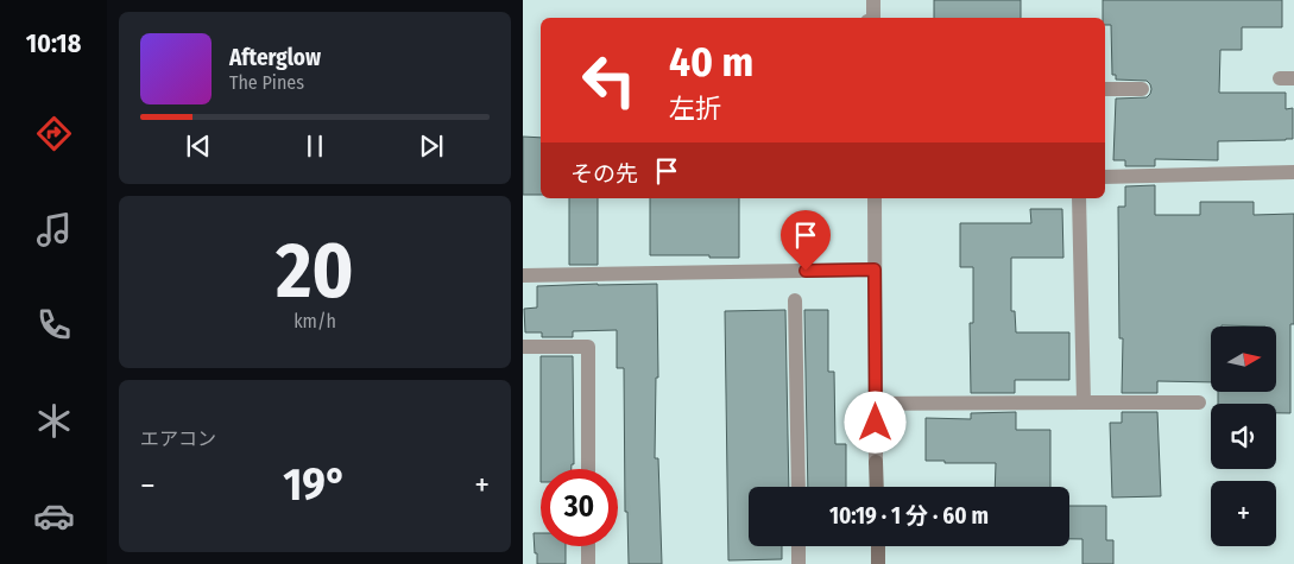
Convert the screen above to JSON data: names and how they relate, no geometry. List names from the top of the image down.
{
  "north": "right",
  "page": {
    "tabs": "10:18",
    "turn": ["40 m", "左折"],
    "song": ["Afterglow", "The Pines"],
    "then": "その先",
    "tile": [
      ["20", "km/h"],
      "エアコン"
    ],
    "map_buttons": "+",
    "heat": ["−", "19°", "+"],
    "limit": "30",
    "trip": "10:19 · 1 分 · 60 m"
  }
}
